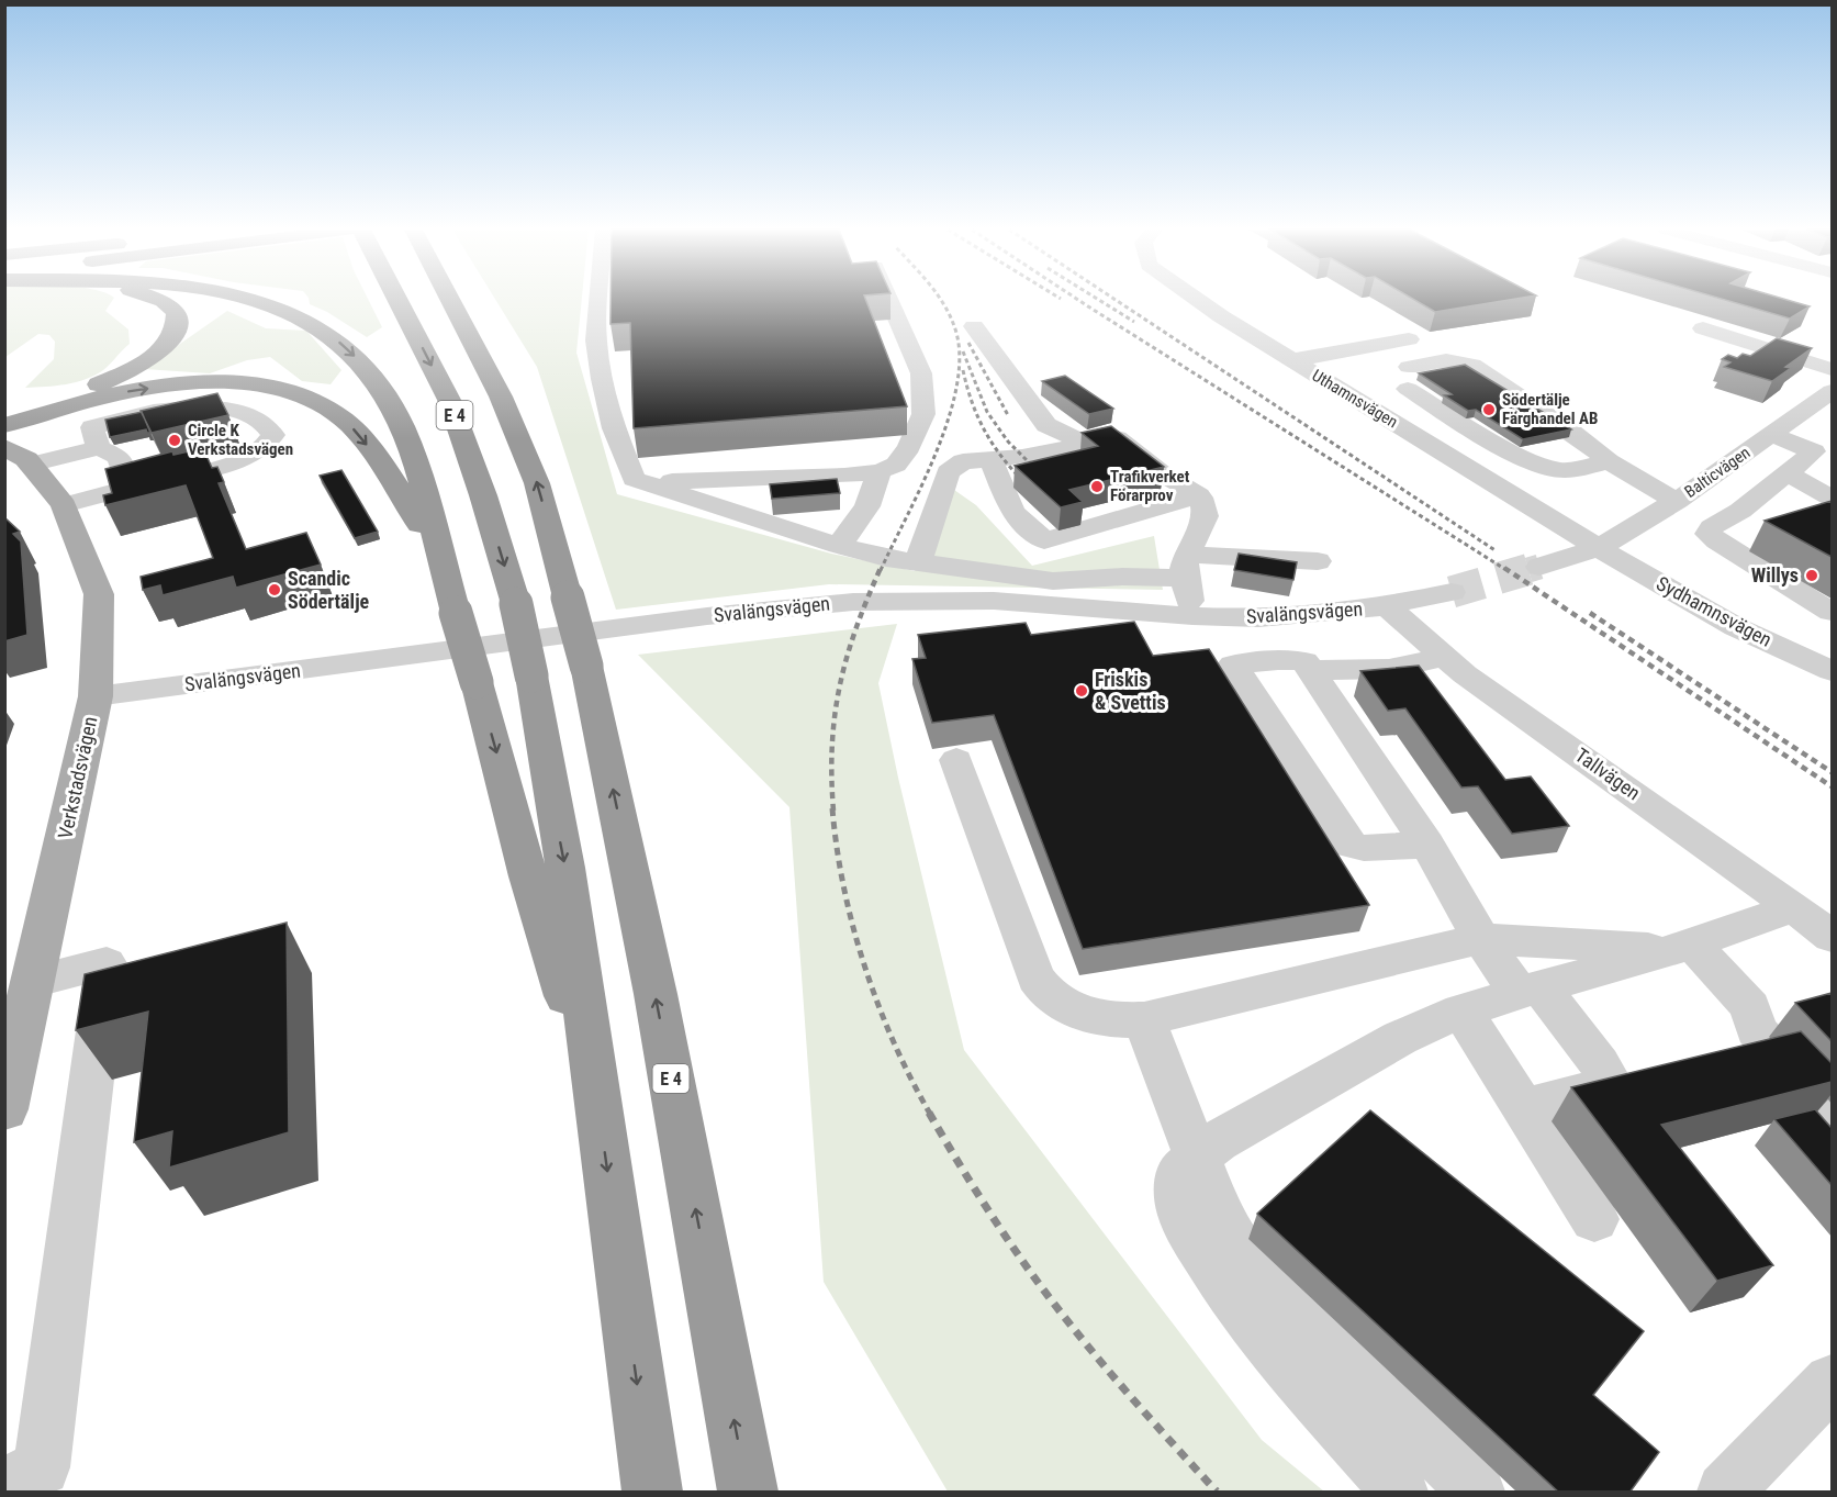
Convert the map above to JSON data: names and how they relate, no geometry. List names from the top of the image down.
{
  "streets": {
    "highway": ["E 4"],
    "main road": ["Verkstadsvägen"],
    "street": [
      "Uthamnsvägen",
      "Balticvägen",
      "Svalängsvägen",
      "Sydhamnsvägen",
      "Tallvägen"
    ]
  },
  "crossings": [
    ["Uthamnsvägen", "Balticvägen"],
    ["Uthamnsvägen", "Sydhamnsvägen"],
    ["Balticvägen", "Sydhamnsvägen"],
    ["Svalängsvägen", "Tallvägen"],
    ["Svalängsvägen", "Verkstadsvägen"]
  ],
  "places": [
    "Södertälje Färghandel AB",
    "Circle K Verkstadsvägen",
    "Trafikverket Förarprov",
    "Willys",
    "Scandic Södertälje",
    "Friskis & Svettis"
  ]
}
